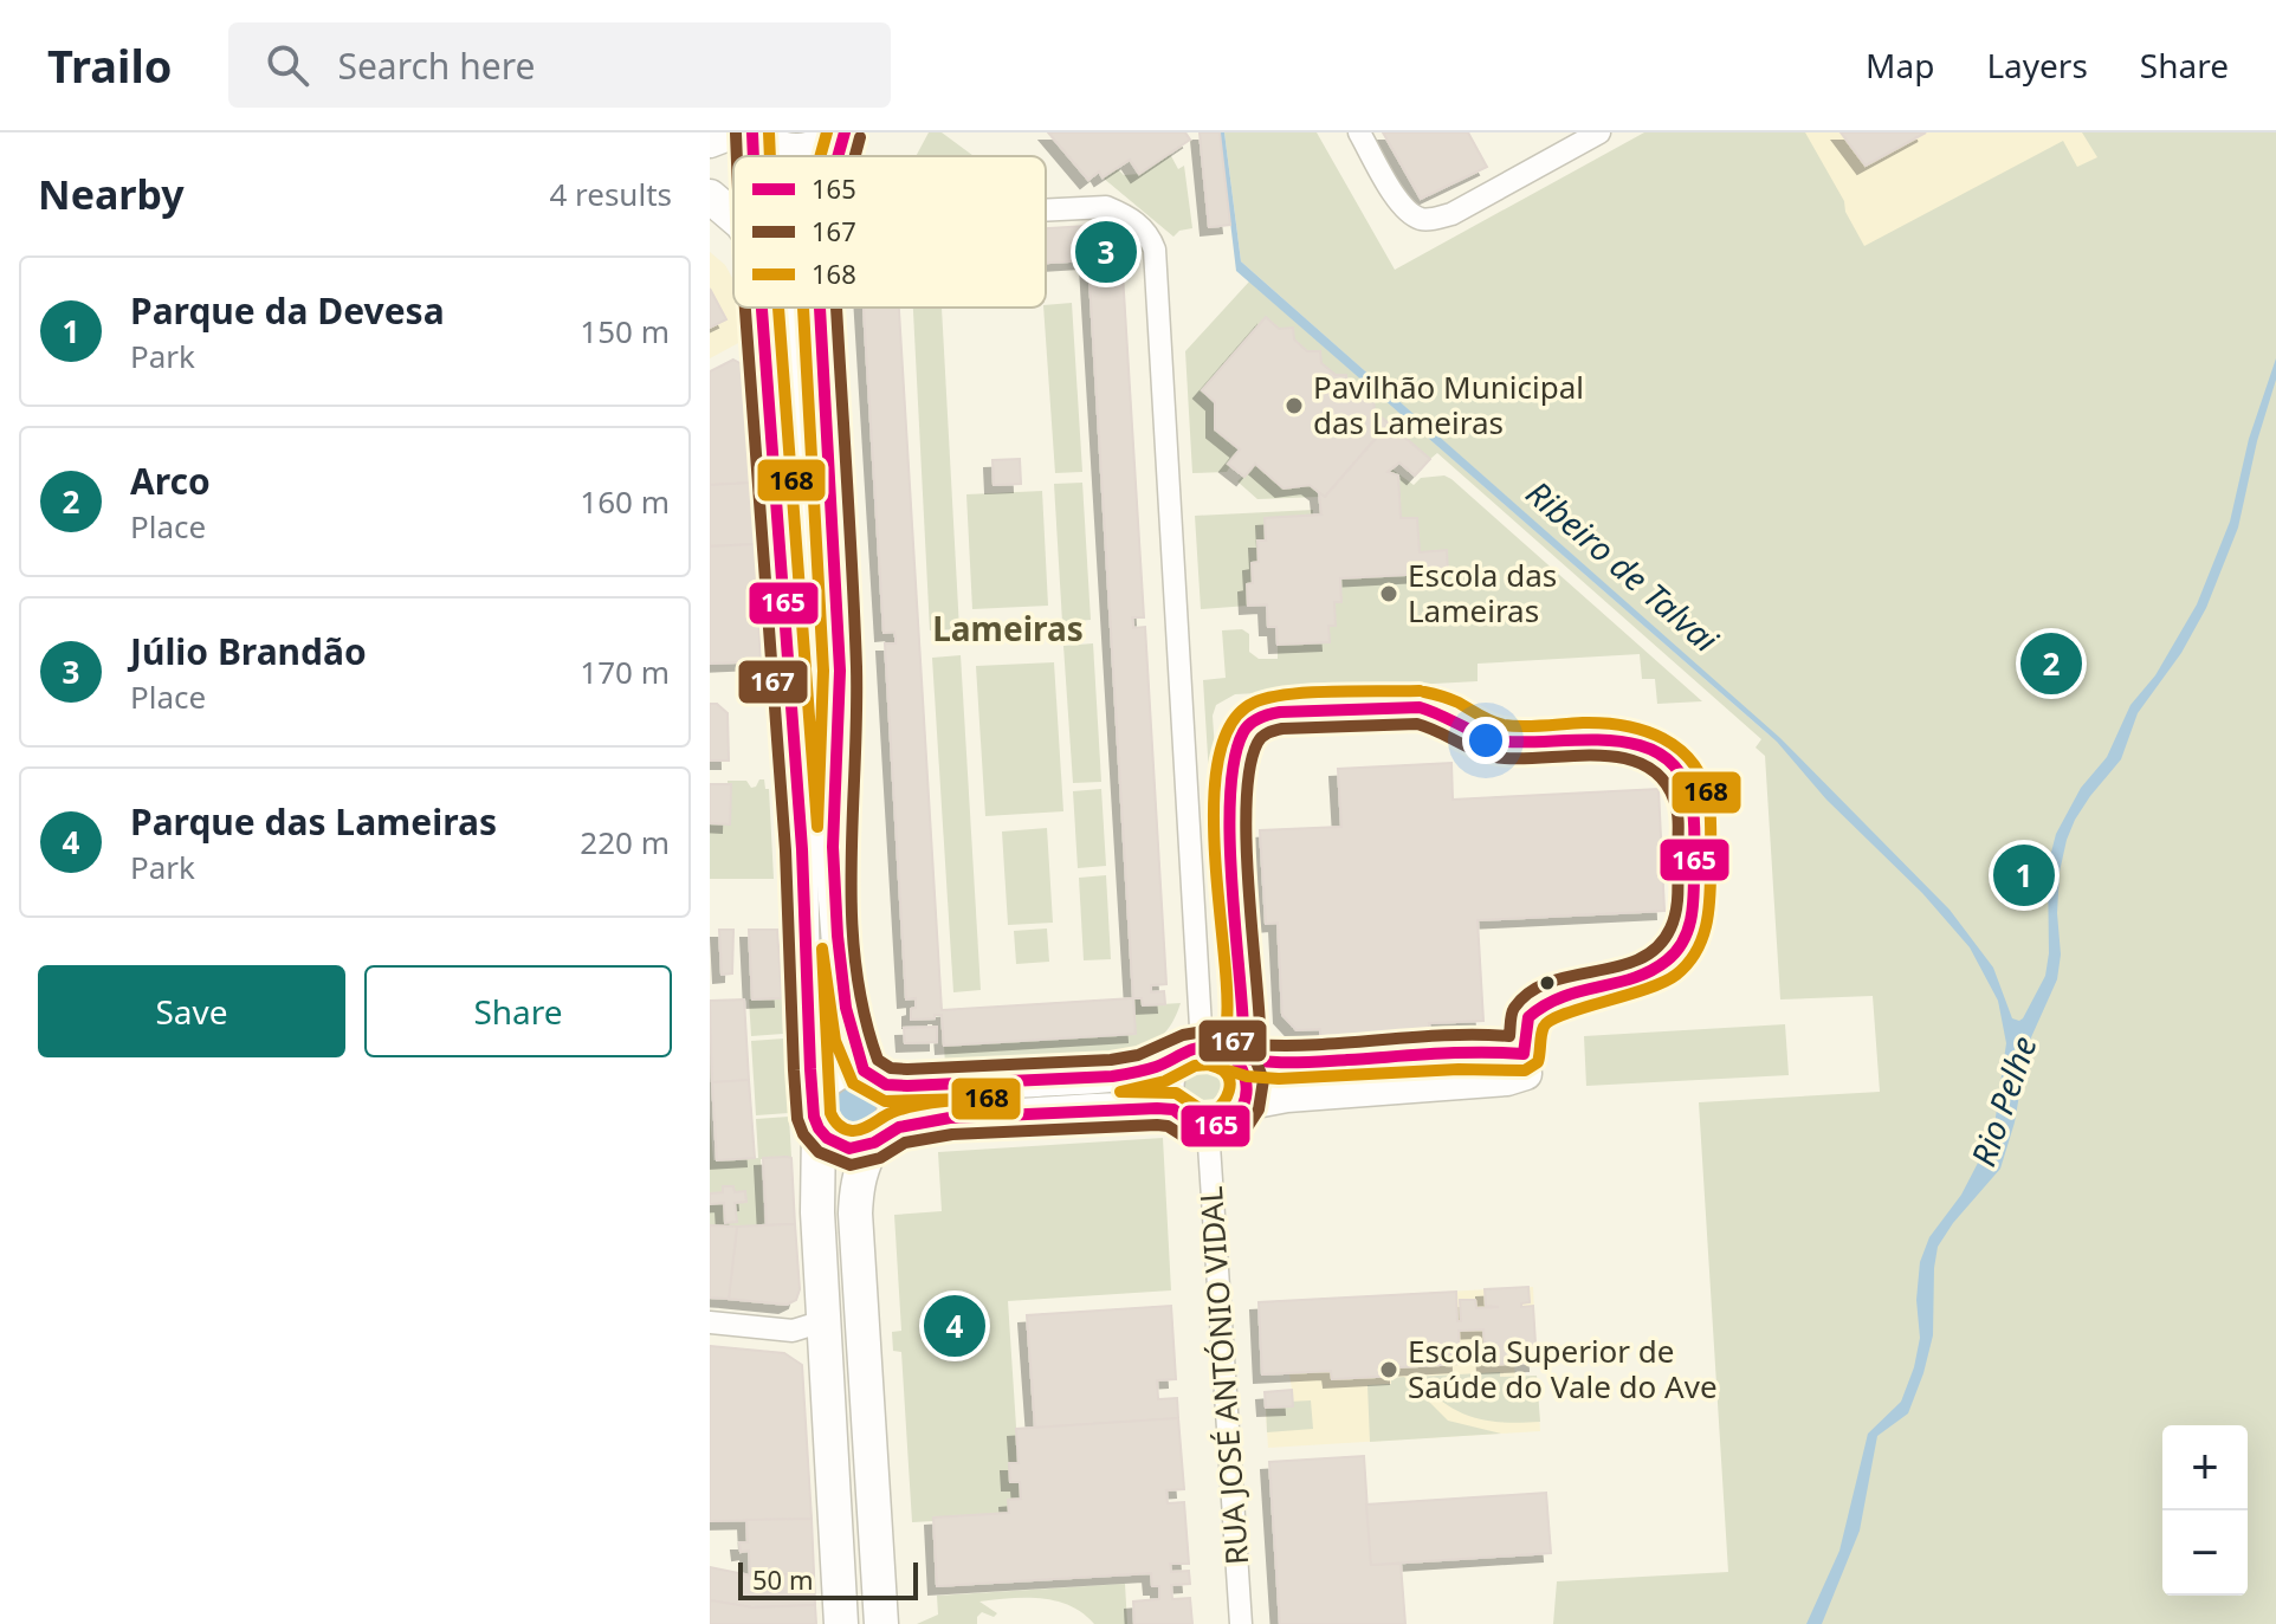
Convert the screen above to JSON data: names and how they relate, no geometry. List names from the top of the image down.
{
  "streets": {
    "street": ["RUA JOSÉ ANTÓNIO VIDAL"]
  },
  "districts": ["Lameiras"],
  "water": ["Ribeiro de Talvai", "Rio Pelhe"],
  "places": ["Pavilhão Municipal das Lameiras", "Escola das Lameiras", "Escola Superior de Saúde do Vale do Ave"],
  "lines": ["transit line 165", "transit line 168", "transit line 167"],
  "legend": ["165", "167", "168"],
  "scale_bar": "50 m",
  "page": {
    "header": "Trailo",
    "search": "Search here",
    "nav": ["Map", "Layers", "Share"],
    "heading": ["Nearby", "4 results"],
    "pins": [
      "3",
      "2",
      "1",
      "4"
    ],
    "list": [
      {
        "mark": "1",
        "name": "Parque da Devesa",
        "note": "Park",
        "value": "150 m"
      },
      {
        "mark": "2",
        "name": "Arco",
        "note": "Place",
        "value": "160 m"
      },
      {
        "mark": "3",
        "name": "Júlio Brandão",
        "note": "Place",
        "value": "170 m"
      },
      {
        "mark": "4",
        "name": "Parque das Lameiras",
        "note": "Park",
        "value": "220 m"
      }
    ],
    "buttons": ["Save", "Share"],
    "map_buttons": ["+", "−"],
    "scale": "50 m"
  }
}
